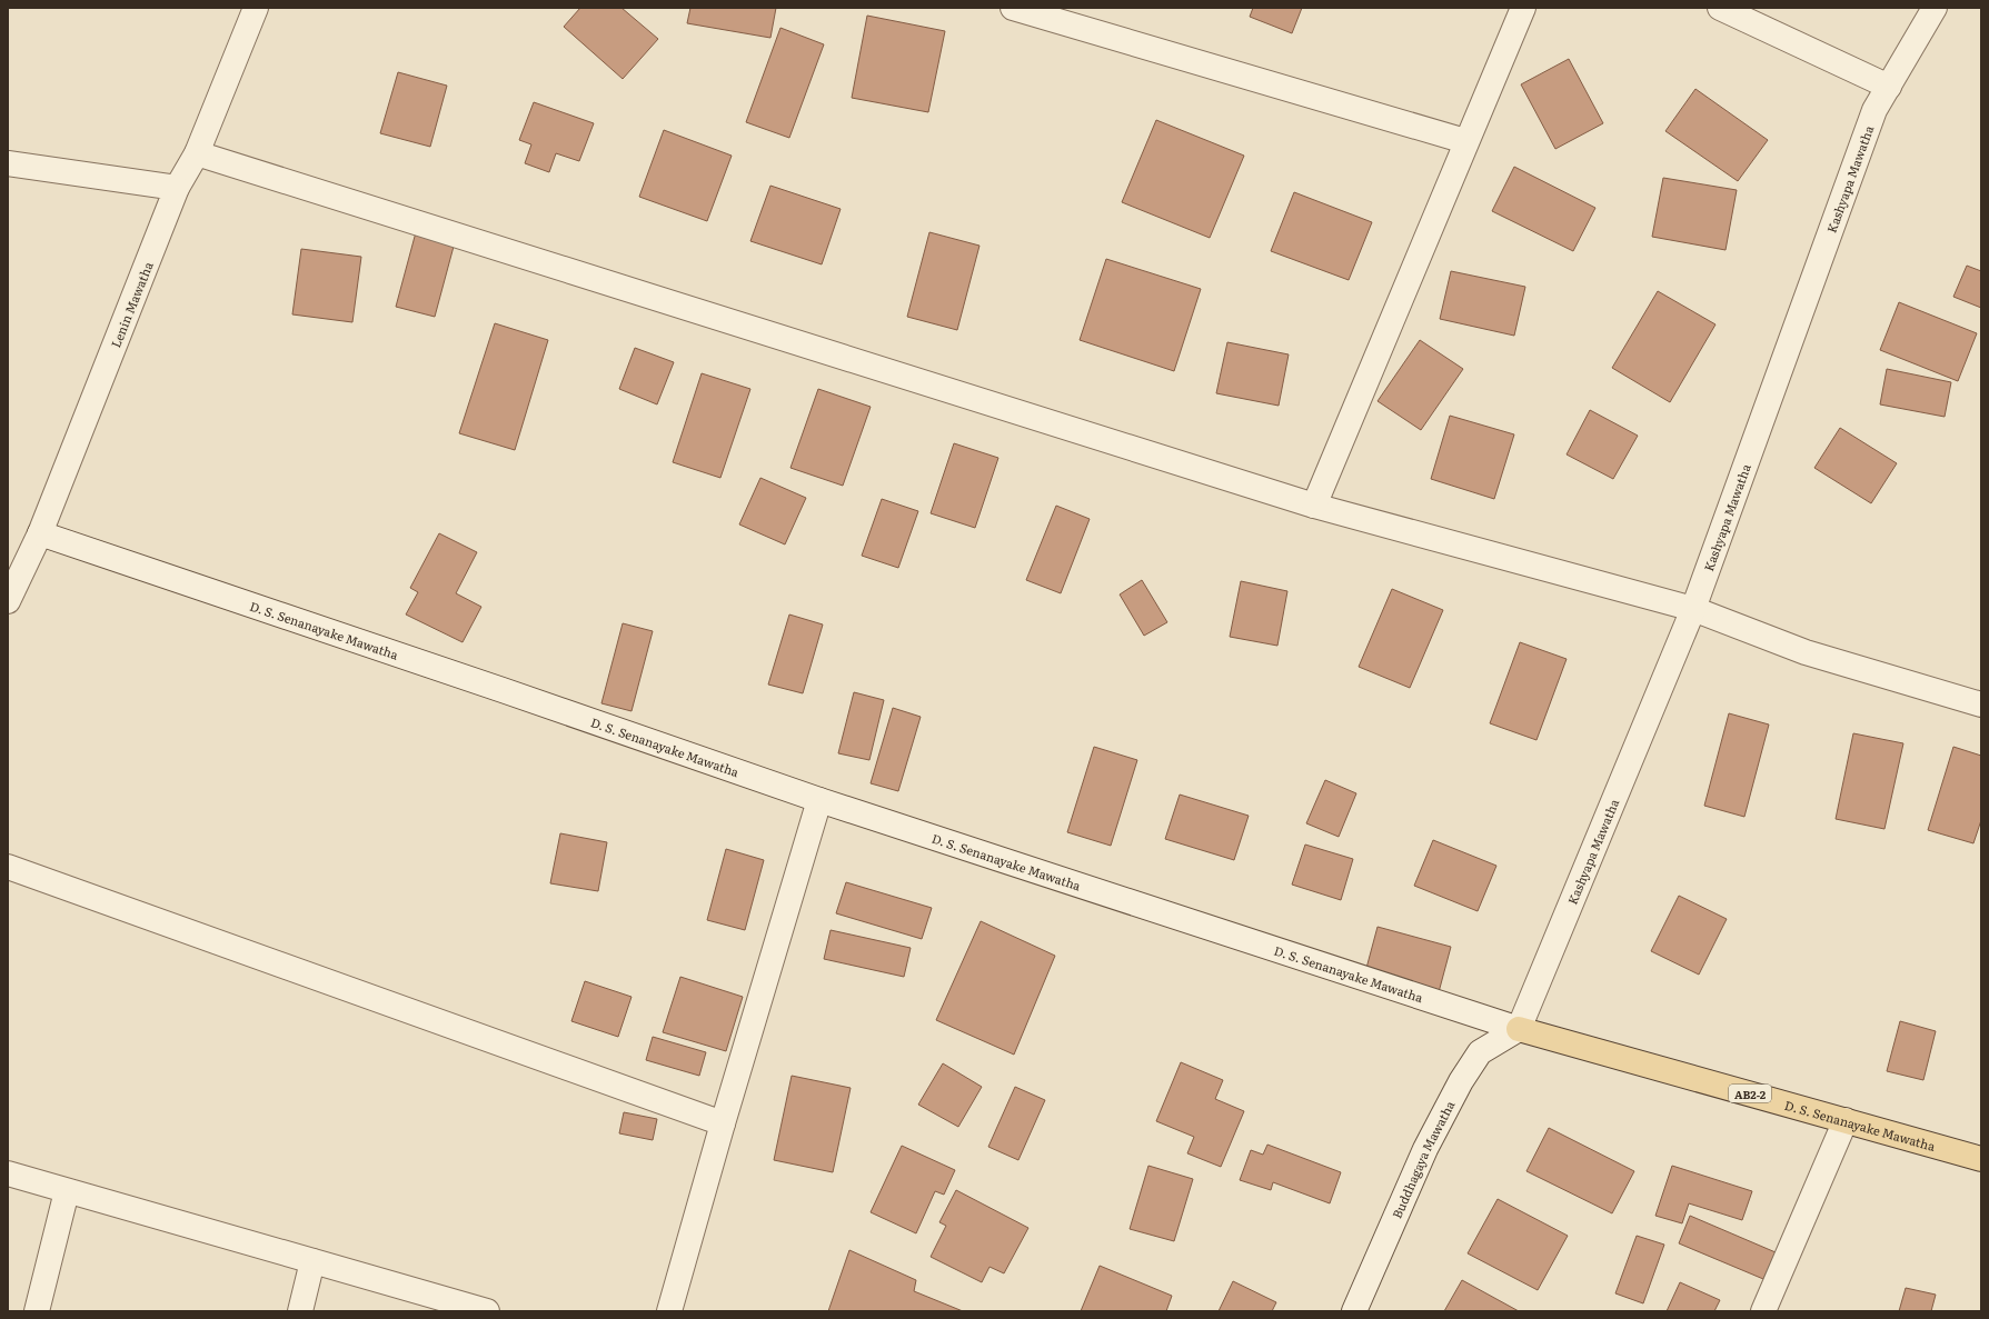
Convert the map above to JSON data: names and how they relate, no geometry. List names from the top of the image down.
{
  "streets": {
    "main road": ["D. S. Senanayake Mawatha", "AB2-2"],
    "street": ["Kashyapa Mawatha", "Lenin Mawatha", "Buddhagaya Mawatha"]
  },
  "crossings": [
    ["Kashyapa Mawatha", "D. S. Senanayake Mawatha"],
    ["Kashyapa Mawatha", "Buddhagaya Mawatha"],
    ["Lenin Mawatha", "D. S. Senanayake Mawatha"],
    ["D. S. Senanayake Mawatha", "Buddhagaya Mawatha"]
  ]
}
